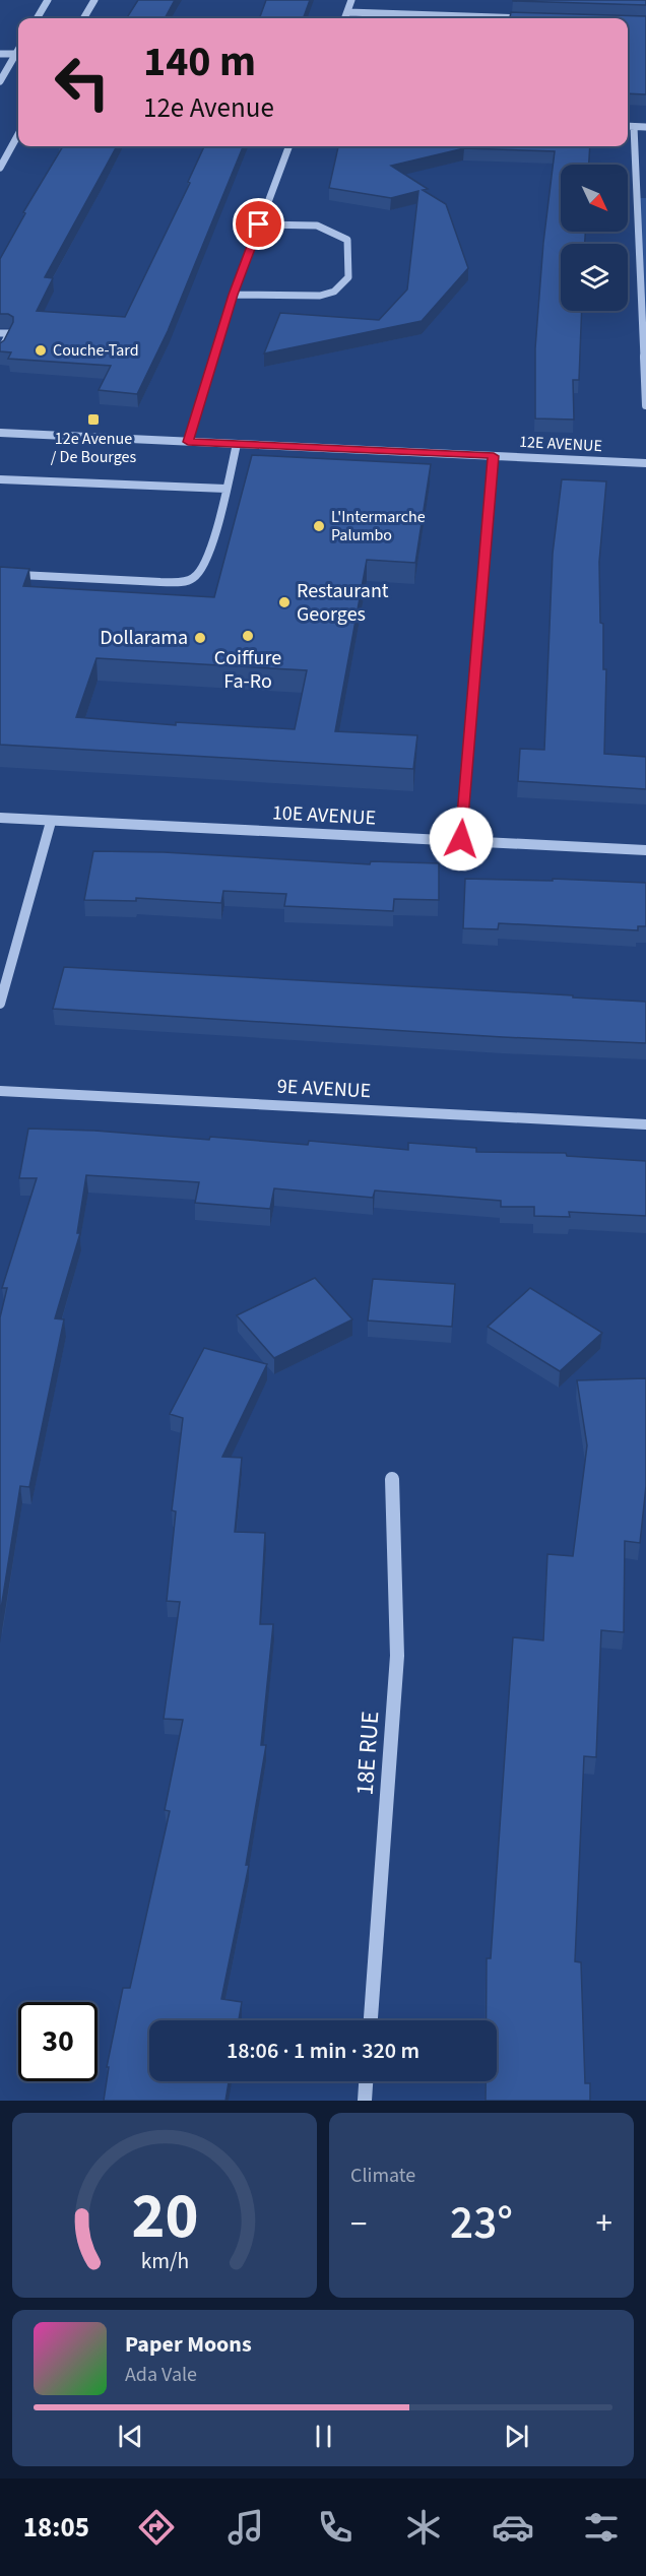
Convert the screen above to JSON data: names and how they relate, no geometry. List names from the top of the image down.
{
  "streets": {
    "street": [
      "12E AVENUE",
      "10E AVENUE",
      "9E AVENUE",
      "18E RUE"
    ]
  },
  "places": {
    "other": [
      "Couche-Tard",
      "L'Intermarche Palumbo",
      "Restaurant Georges",
      "Coiffure Fa-Ro",
      "Dollarama"
    ],
    "transit": ["12e Avenue / De Bourges"]
  },
  "north": "bottom right",
  "page": {
    "turn": ["140 m", "12e Avenue"],
    "limit": "30",
    "trip": "18:06 · 1 min · 320 m",
    "tile": "Climate",
    "heat": ["−", "23°", "+"],
    "song": ["Paper Moons", "Ada Vale"],
    "tabs": "18:05",
    "gauge": ["20", "km/h"]
  }
}
